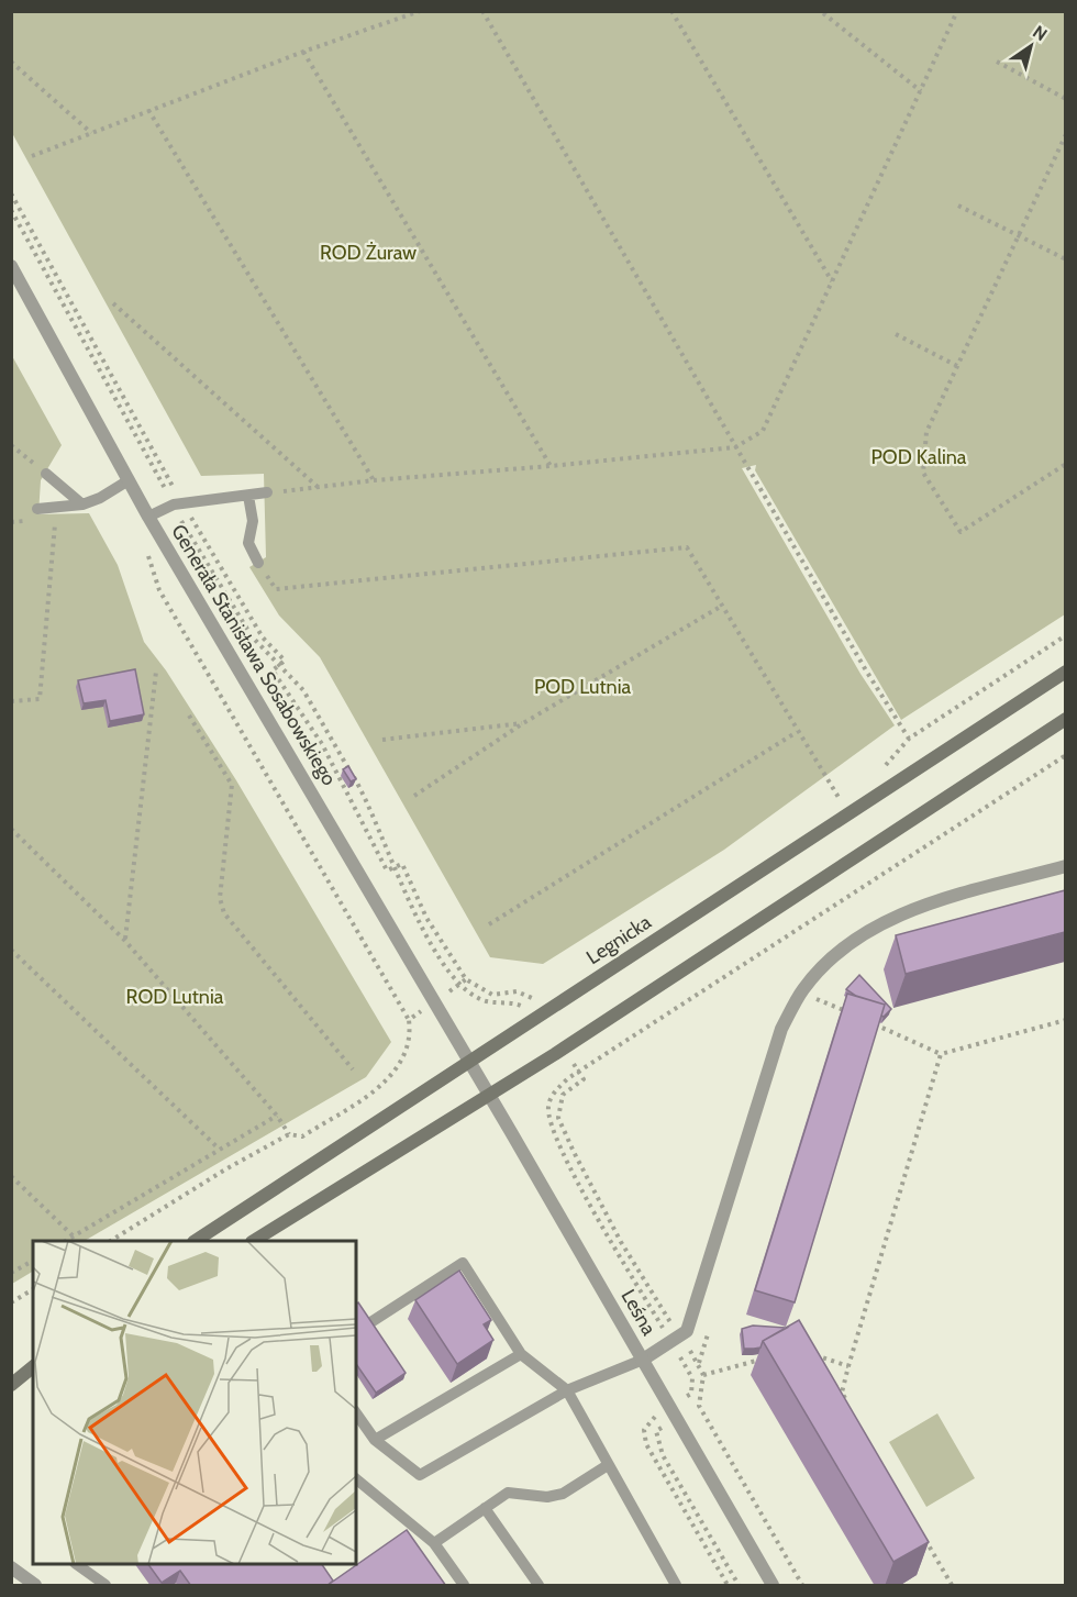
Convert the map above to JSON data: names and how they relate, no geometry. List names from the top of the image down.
{
  "streets": {
    "main road": ["Legnicka"],
    "street": ["Generała Stanisława Sosabowskiego", "Leśna"]
  },
  "crossings": [
    ["Generała Stanisława Sosabowskiego", "Legnicka"],
    ["Generała Stanisława Sosabowskiego", "Leśna"],
    ["Legnicka", "Leśna"]
  ],
  "parks": [
    "ROD Żuraw",
    "POD Kalina",
    "POD Lutnia",
    "ROD Lutnia"
  ],
  "north": "top right"
}
